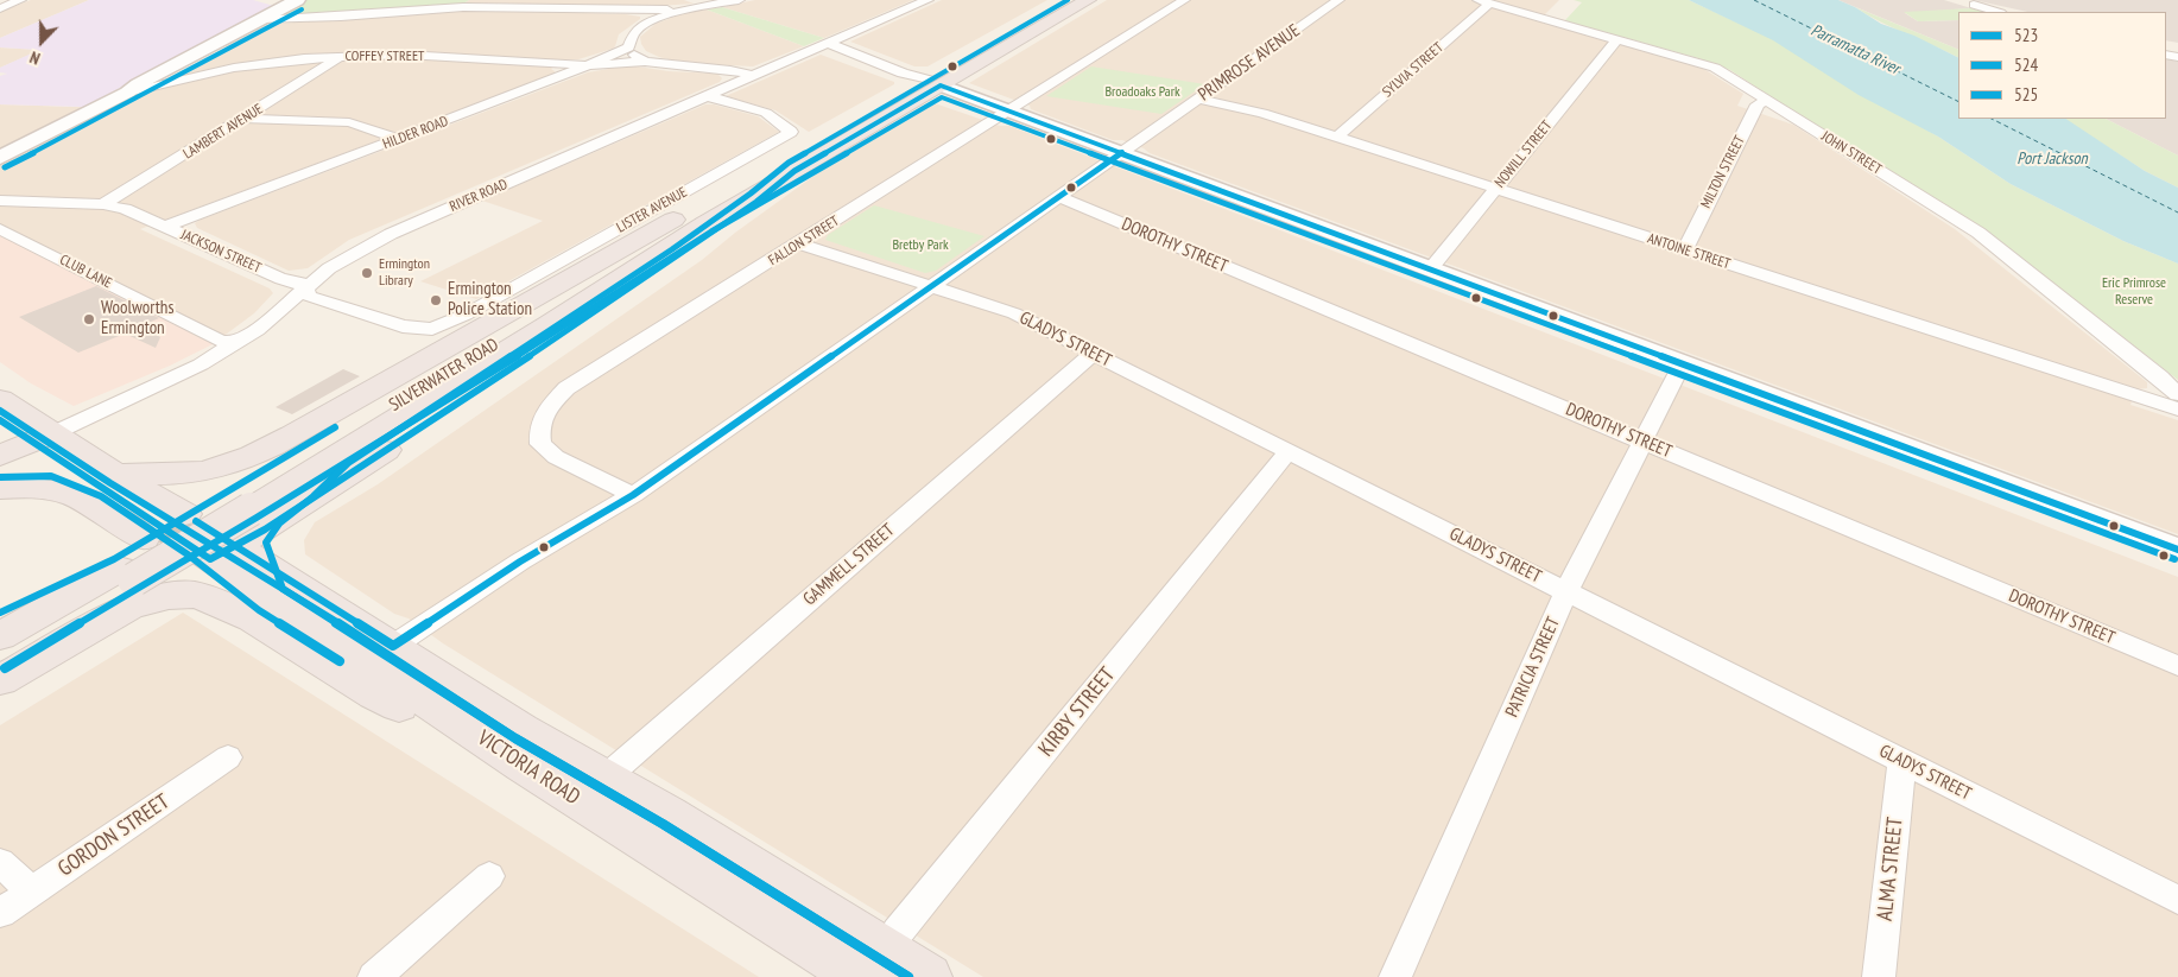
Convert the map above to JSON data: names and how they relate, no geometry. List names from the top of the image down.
{
  "streets": {
    "highway": ["SILVERWATER ROAD", "VICTORIA ROAD"],
    "street": [
      "COFFEY STREET",
      "PRIMROSE AVENUE",
      "SYLVIA STREET",
      "LAMBERT AVENUE",
      "HILDER ROAD",
      "JOHN STREET",
      "NOWILL STREET",
      "MILTON STREET",
      "RIVER ROAD",
      "LISTER AVENUE",
      "FALLON STREET",
      "DOROTHY STREET",
      "JACKSON STREET",
      "ANTOINE STREET",
      "CLUB LANE",
      "GLADYS STREET",
      "GAMMELL STREET",
      "PATRICIA STREET",
      "KIRBY STREET",
      "GORDON STREET",
      "ALMA STREET"
    ]
  },
  "crossings": [
    ["COFFEY STREET", "LAMBERT AVENUE"],
    ["COFFEY STREET", "HILDER ROAD"],
    ["COFFEY STREET", "RIVER ROAD"],
    ["PRIMROSE AVENUE", "FALLON STREET"],
    ["PRIMROSE AVENUE", "DOROTHY STREET"],
    ["PRIMROSE AVENUE", "ANTOINE STREET"],
    ["PRIMROSE AVENUE", "GLADYS STREET"],
    ["PRIMROSE AVENUE", "VICTORIA ROAD"],
    ["SYLVIA STREET", "JOHN STREET"],
    ["SYLVIA STREET", "ANTOINE STREET"],
    ["LAMBERT AVENUE", "JACKSON STREET"],
    ["HILDER ROAD", "JACKSON STREET"],
    ["JOHN STREET", "NOWILL STREET"],
    ["JOHN STREET", "MILTON STREET"],
    ["NOWILL STREET", "ANTOINE STREET"],
    ["MILTON STREET", "ANTOINE STREET"],
    ["RIVER ROAD", "LISTER AVENUE"],
    ["RIVER ROAD", "JACKSON STREET"],
    ["RIVER ROAD", "CLUB LANE"],
    ["LISTER AVENUE", "JACKSON STREET"],
    ["FALLON STREET", "GLADYS STREET"],
    ["DOROTHY STREET", "PATRICIA STREET"],
    ["GLADYS STREET", "GAMMELL STREET"],
    ["GLADYS STREET", "PATRICIA STREET"],
    ["GLADYS STREET", "KIRBY STREET"],
    ["GLADYS STREET", "ALMA STREET"],
    ["GAMMELL STREET", "VICTORIA ROAD"],
    ["KIRBY STREET", "VICTORIA ROAD"]
  ],
  "water": ["Parramatta River", "Port Jackson"],
  "parks": ["Broadoaks Park", "Bretby Park", "Eric Primrose Reserve"],
  "places": ["Ermington Library", "Ermington Police Station", "Woolworths Ermington"],
  "lines": ["transit line 525", "transit line 524", "transit line 523"],
  "legend": ["523", "524", "525"],
  "north": "bottom"
}
